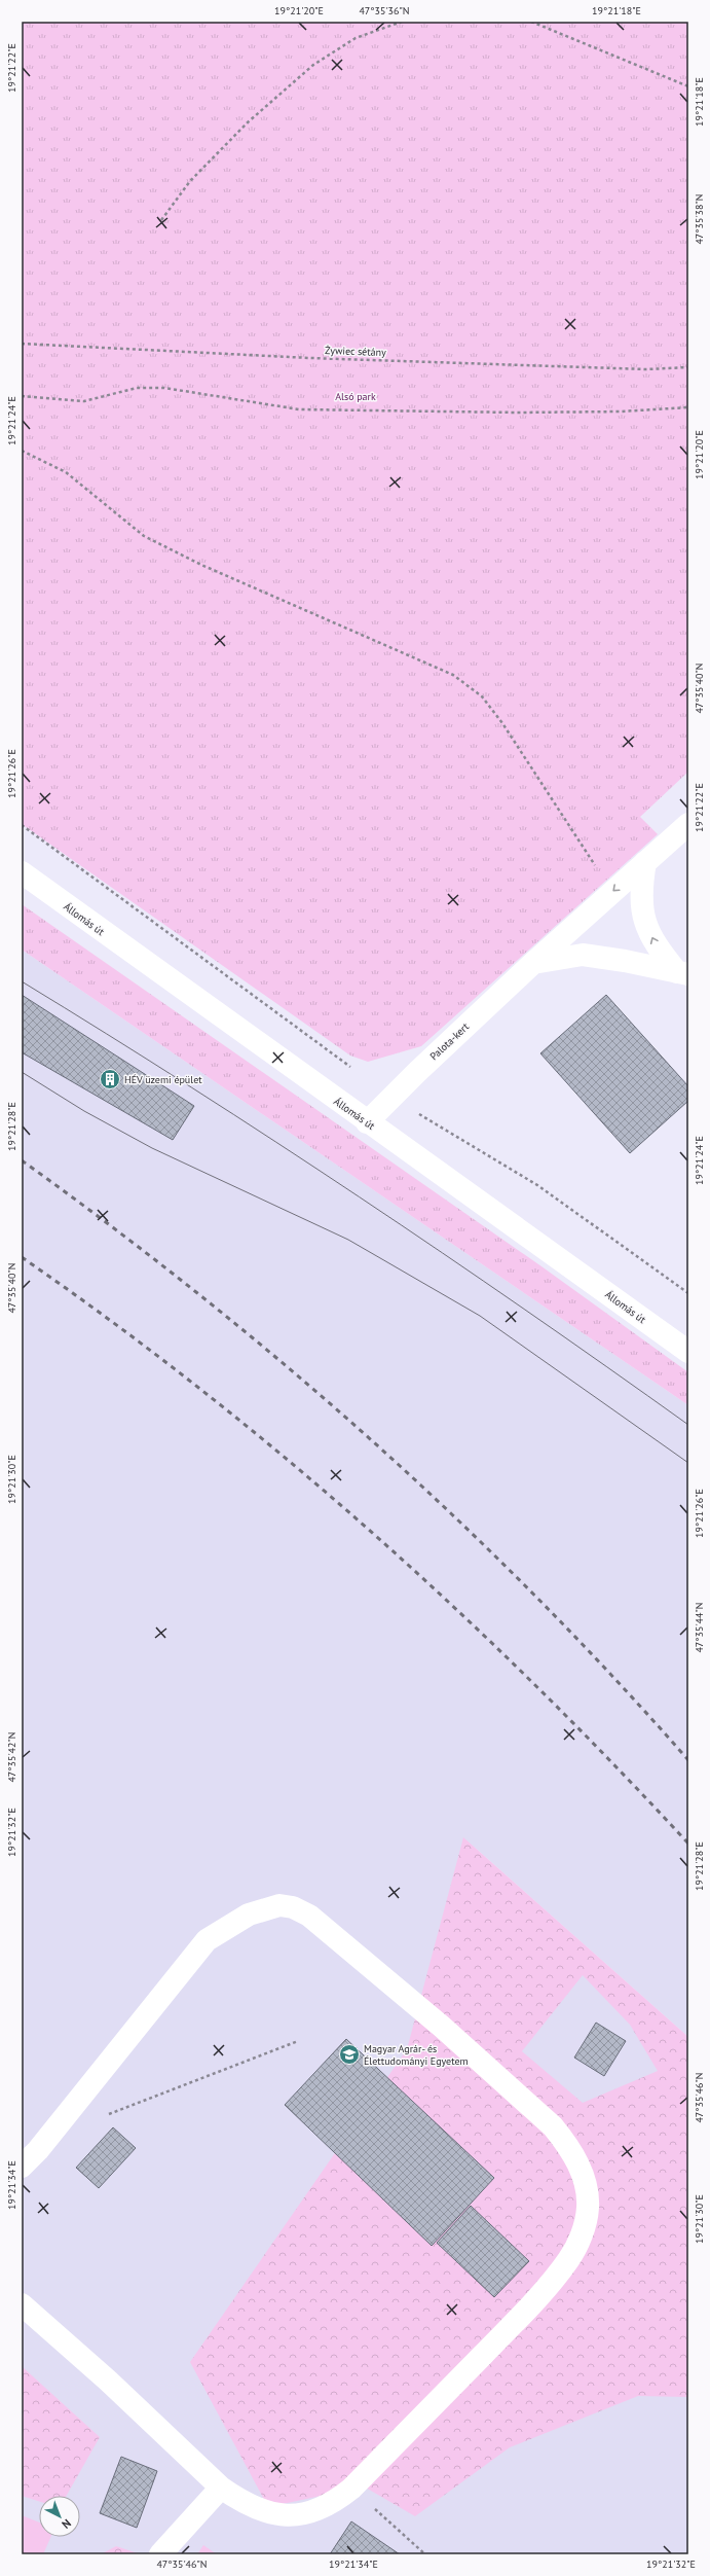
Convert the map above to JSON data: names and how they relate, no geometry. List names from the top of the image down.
{
  "streets": {
    "main road": ["Állomás út", "Palota-kert"],
    "path": ["Żywiec sétány"]
  },
  "crossings": [
    ["Állomás út", "Palota-kert"]
  ],
  "parks": ["Alsó park"],
  "places": {
    "building": ["HÉV üzemi épület"],
    "school or university": ["Magyar Agrár- és Élettudományi Egyetem"]
  },
  "north": "bottom right",
  "coordinates": [
    "19°21'20\"E",
    "47°35'36\"N",
    "19°21'18\"E",
    "19°21'22\"E",
    "47°35'38\"N",
    "19°21'24\"E",
    "47°35'40\"N",
    "19°21'26\"E",
    "19°21'28\"E",
    "19°21'30\"E",
    "47°35'44\"N",
    "47°35'42\"N",
    "19°21'32\"E",
    "47°35'46\"N",
    "19°21'34\"E"
  ]
}
